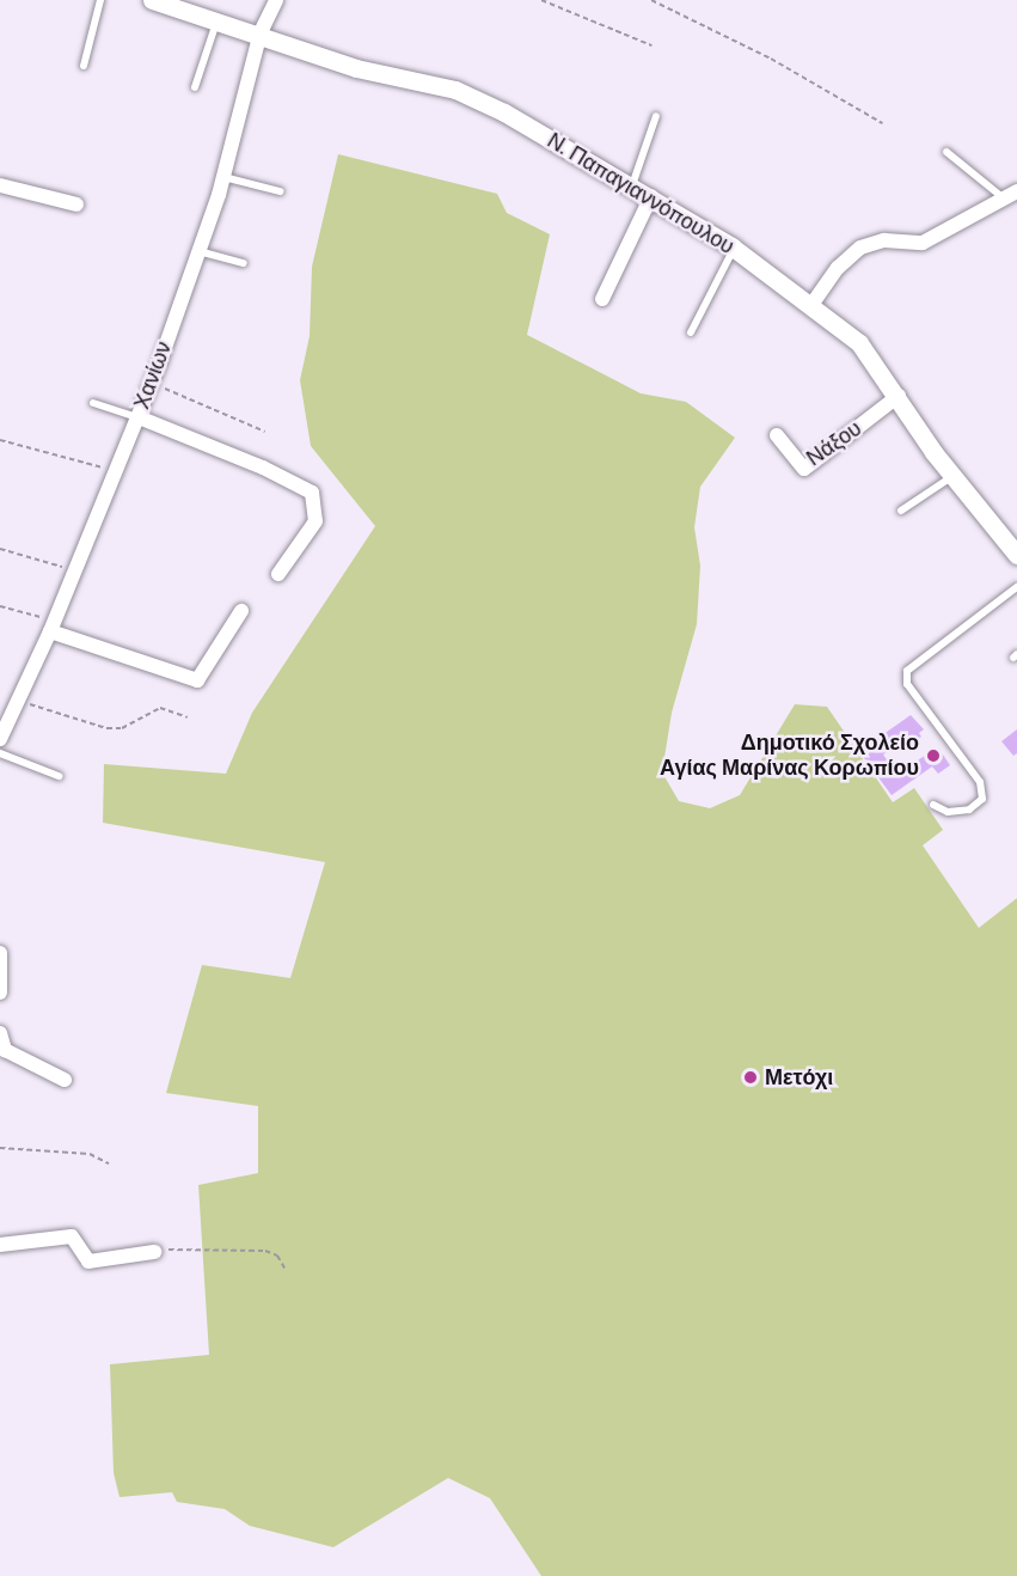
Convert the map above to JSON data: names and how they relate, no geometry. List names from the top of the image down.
{
  "streets": {
    "street": ["Ν. Παπαγιαννόπουλου", "Χανίων", "Νάξου"]
  },
  "crossings": [
    ["Ν. Παπαγιαννόπουλου", "Χανίων"],
    ["Ν. Παπαγιαννόπουλου", "Νάξου"]
  ],
  "places": ["Δημοτικό Σχολείο Αγίας Μαρίνας Κορωπίου", "Μετόχι"]
}
